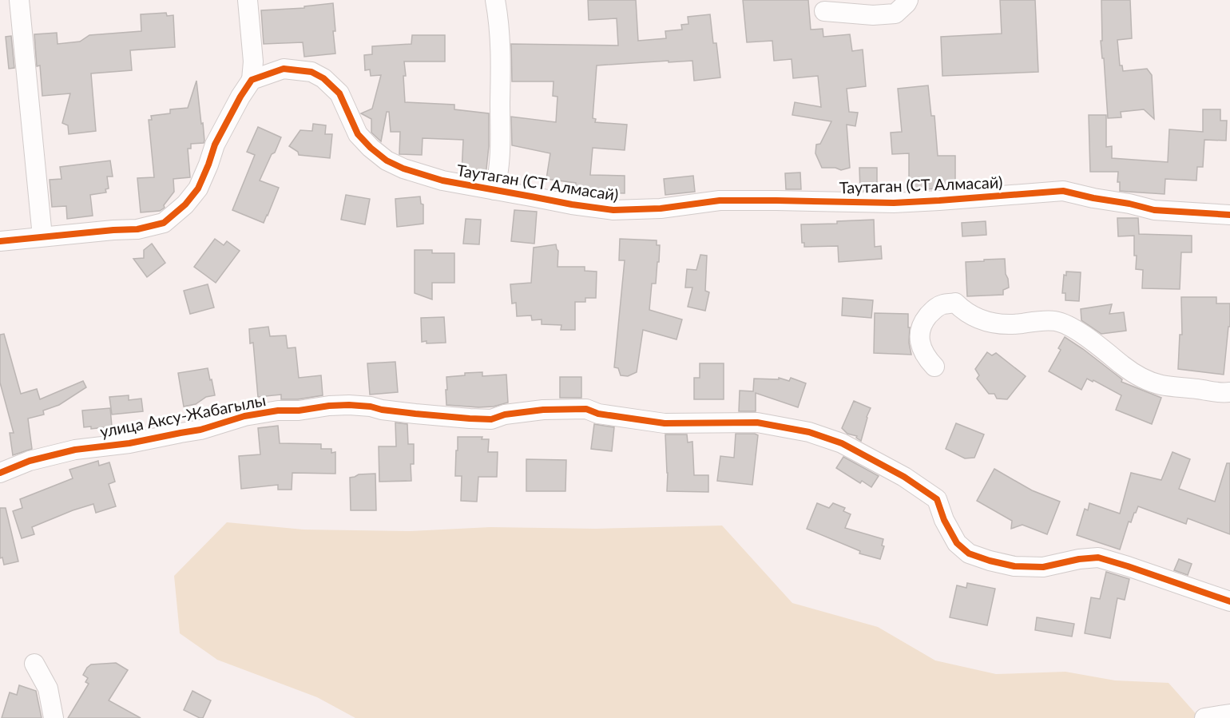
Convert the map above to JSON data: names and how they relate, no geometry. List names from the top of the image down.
{
  "streets": {
    "street": ["Таутаган (СТ Алмасай)", "улица Аксу-Жабагылы"]
  }
}
